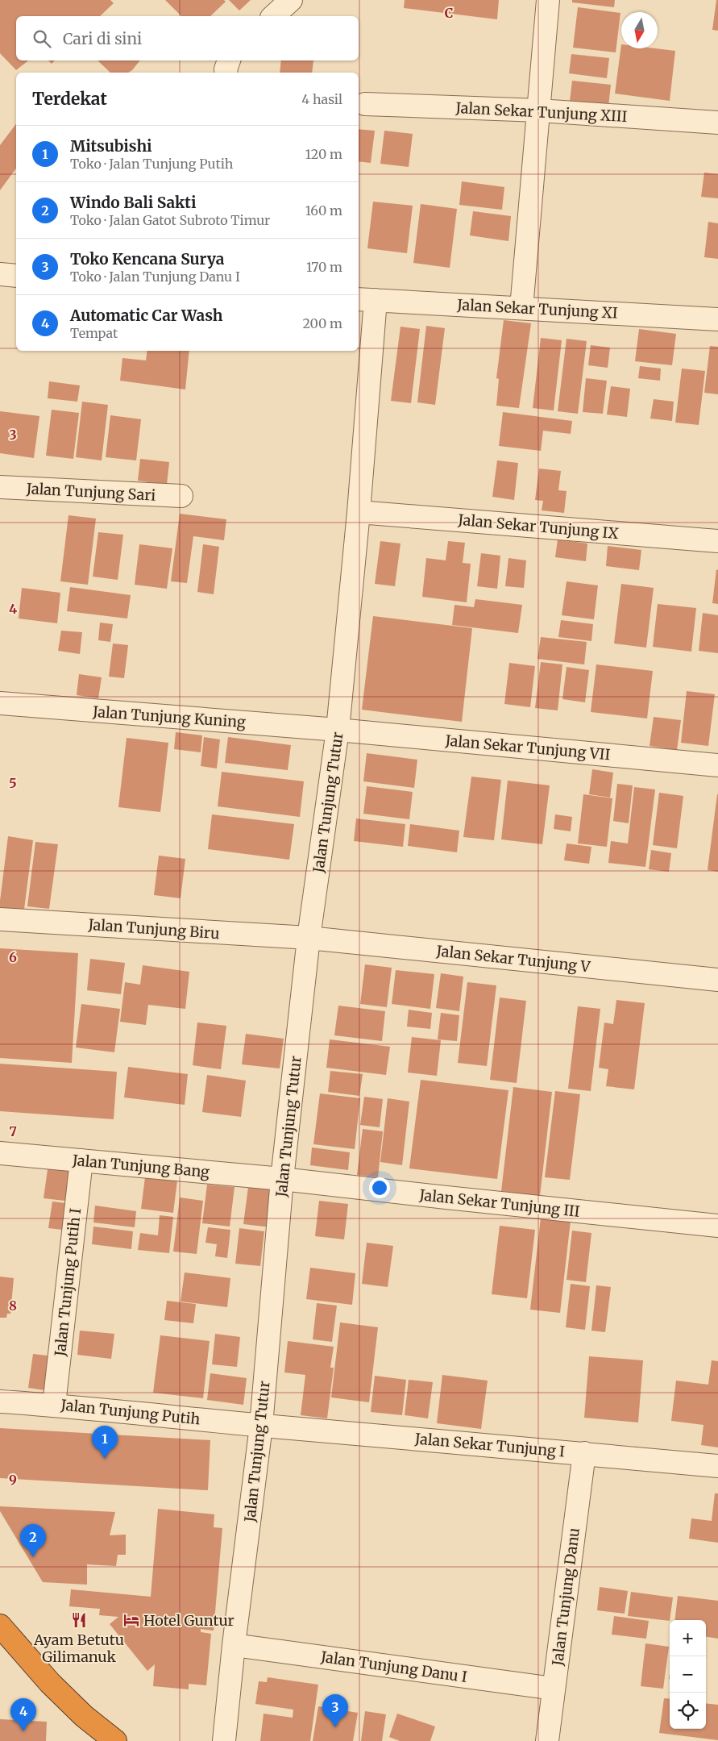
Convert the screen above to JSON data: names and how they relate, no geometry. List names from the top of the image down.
{
  "streets": {
    "street": [
      "Jalan Sekar Tunjung XIII",
      "Jalan Sekar Tunjung XI",
      "Jalan Tunjung Sari",
      "Jalan Sekar Tunjung IX",
      "Jalan Tunjung Kuning",
      "Jalan Sekar Tunjung VII",
      "Jalan Tunjung Tutur",
      "Jalan Tunjung Biru",
      "Jalan Sekar Tunjung V",
      "Jalan Tunjung Bang",
      "Jalan Sekar Tunjung III",
      "Jalan Tunjung Putih I",
      "Jalan Tunjung Putih",
      "Jalan Sekar Tunjung I",
      "Jalan Tunjung Danu",
      "Jalan Tunjung Danu I"
    ]
  },
  "crossings": [
    ["Jalan Sekar Tunjung XI", "Jalan Tunjung Tutur"],
    ["Jalan Sekar Tunjung IX", "Jalan Tunjung Tutur"],
    ["Jalan Tunjung Kuning", "Jalan Sekar Tunjung VII"],
    ["Jalan Tunjung Kuning", "Jalan Tunjung Tutur"],
    ["Jalan Sekar Tunjung VII", "Jalan Tunjung Tutur"],
    ["Jalan Tunjung Tutur", "Jalan Tunjung Biru"],
    ["Jalan Tunjung Tutur", "Jalan Sekar Tunjung V"],
    ["Jalan Tunjung Tutur", "Jalan Tunjung Bang"],
    ["Jalan Tunjung Tutur", "Jalan Sekar Tunjung III"],
    ["Jalan Tunjung Tutur", "Jalan Tunjung Putih"],
    ["Jalan Tunjung Tutur", "Jalan Sekar Tunjung I"],
    ["Jalan Tunjung Tutur", "Jalan Tunjung Danu I"],
    ["Jalan Tunjung Biru", "Jalan Sekar Tunjung V"],
    ["Jalan Tunjung Bang", "Jalan Sekar Tunjung III"],
    ["Jalan Tunjung Bang", "Jalan Tunjung Putih I"],
    ["Jalan Tunjung Putih I", "Jalan Tunjung Putih"],
    ["Jalan Tunjung Putih", "Jalan Sekar Tunjung I"],
    ["Jalan Sekar Tunjung I", "Jalan Tunjung Danu"],
    ["Jalan Tunjung Danu", "Jalan Tunjung Danu I"]
  ],
  "places": {
    "restaurant": ["Ayam Betutu Gilimanuk"],
    "hotel": ["Hotel Guntur"]
  },
  "north": "bottom",
  "page": {
    "search": "Cari di sini",
    "heading": ["Terdekat", "4 hasil"],
    "list": [
      {
        "mark": "1",
        "name": "Mitsubishi",
        "note": "Toko · Jalan Tunjung Putih",
        "value": "120 m"
      },
      {
        "mark": "2",
        "name": "Windo Bali Sakti",
        "note": "Toko · Jalan Gatot Subroto Timur",
        "value": "160 m"
      },
      {
        "mark": "3",
        "name": "Toko Kencana Surya",
        "note": "Toko · Jalan Tunjung Danu I",
        "value": "170 m"
      },
      {
        "mark": "4",
        "name": "Automatic Car Wash",
        "note": "Tempat",
        "value": "200 m"
      }
    ],
    "pins": [
      "1",
      "2",
      "3",
      "4"
    ],
    "map_buttons": ["+", "−"]
  },
  "grid": {
    "columns": ["C"],
    "rows": [
      "3",
      "4",
      "5",
      "6",
      "7",
      "8",
      "9"
    ]
  }
}
